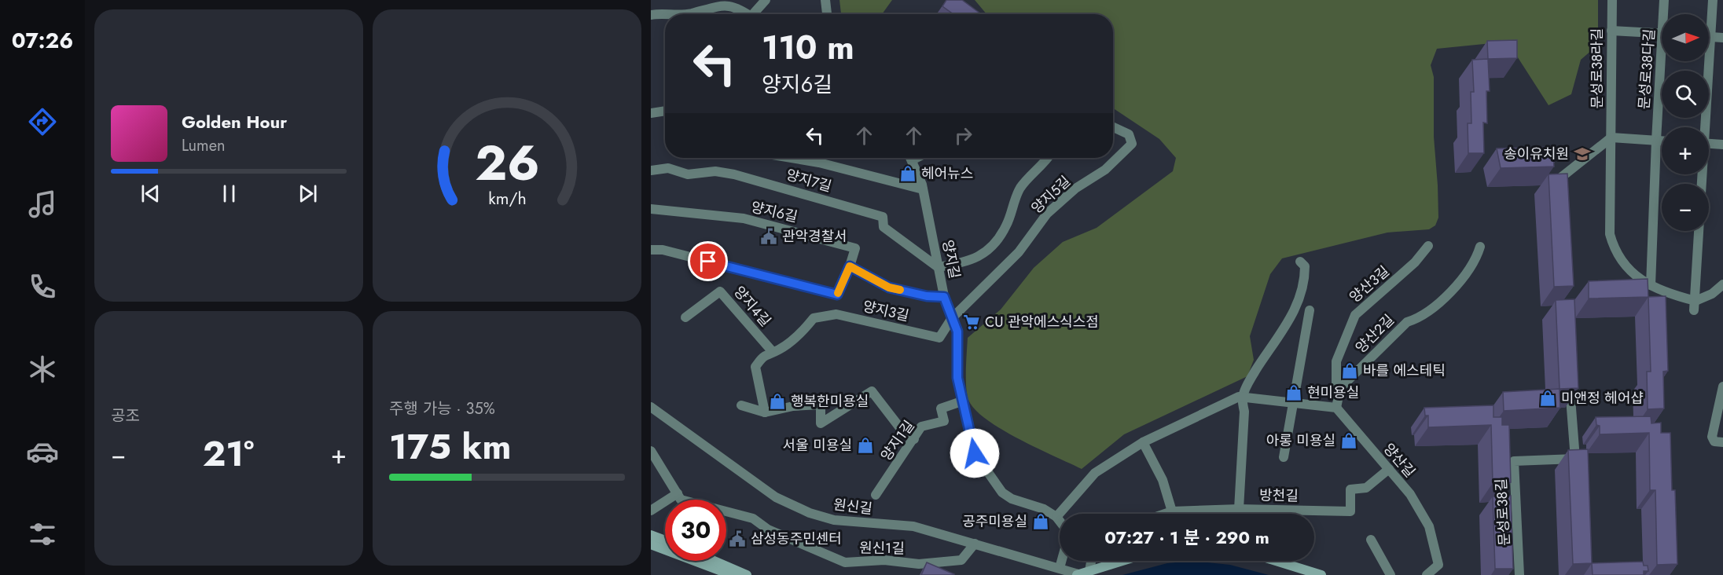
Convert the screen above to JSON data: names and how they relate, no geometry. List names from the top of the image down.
{
  "streets": {
    "street": [
      "문성로38라길",
      "문성로38다길",
      "양지7길",
      "양지5길",
      "양지6길",
      "양지길",
      "양산3길",
      "양지4길",
      "양지3길",
      "양산2길",
      "양지1길",
      "양산길",
      "방천길",
      "원신길",
      "문성로38길",
      "원신1길"
    ]
  },
  "crossings": [
    ["양지7길", "양지5길"],
    ["양지7길", "양지길"],
    ["양지5길", "양지길"],
    ["양지5길", "양지3길"],
    ["양지길", "양지3길"],
    ["양지길", "양지1길"],
    ["양산3길", "양산2길"],
    ["양산3길", "양산길"],
    ["양지4길", "양지3길"],
    ["양산2길", "양산길"],
    ["양산길", "방천길"],
    ["원신길", "원신1길"]
  ],
  "places": {
    "school or university": ["송이유치원"],
    "shop": [
      "헤어뉴스",
      "바를 에스테틱",
      "현미용실",
      "미앤정 헤어샵",
      "행복한미용실",
      "아롱 미용실",
      "서울 미용실",
      "공주미용실"
    ],
    "public building": ["관악경찰서", "삼성동주민센터"],
    "supermarket": ["CU 관악에스식스점"]
  },
  "north": "right",
  "page": {
    "tabs": "07:26",
    "map_buttons": ["+", "−"],
    "turn": ["110 m", "양지6길"],
    "song": ["Golden Hour", "Lumen"],
    "tile": [
      "공조",
      ["주행 가능 · 35%", "175 km"]
    ],
    "heat": ["−", "21°", "+"],
    "limit": "30",
    "trip": "07:27 · 1 분 · 290 m",
    "gauge": ["26", "km/h"]
  }
}
